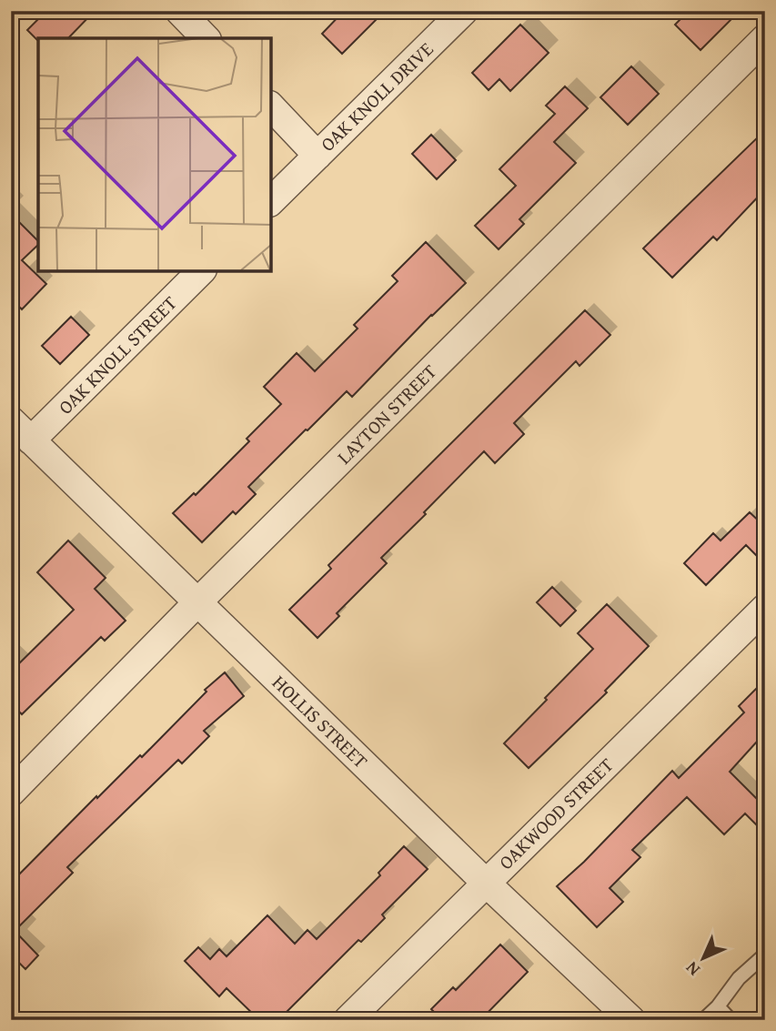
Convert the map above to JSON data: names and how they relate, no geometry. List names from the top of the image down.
{
  "streets": {
    "street": [
      "OAK KNOLL DRIVE",
      "OAK KNOLL STREET",
      "LAYTON STREET",
      "HOLLIS STREET",
      "OAKWOOD STREET"
    ]
  },
  "crossings": [
    ["OAK KNOLL STREET", "HOLLIS STREET"],
    ["LAYTON STREET", "HOLLIS STREET"],
    ["HOLLIS STREET", "OAKWOOD STREET"]
  ],
  "north": "bottom left"
}
